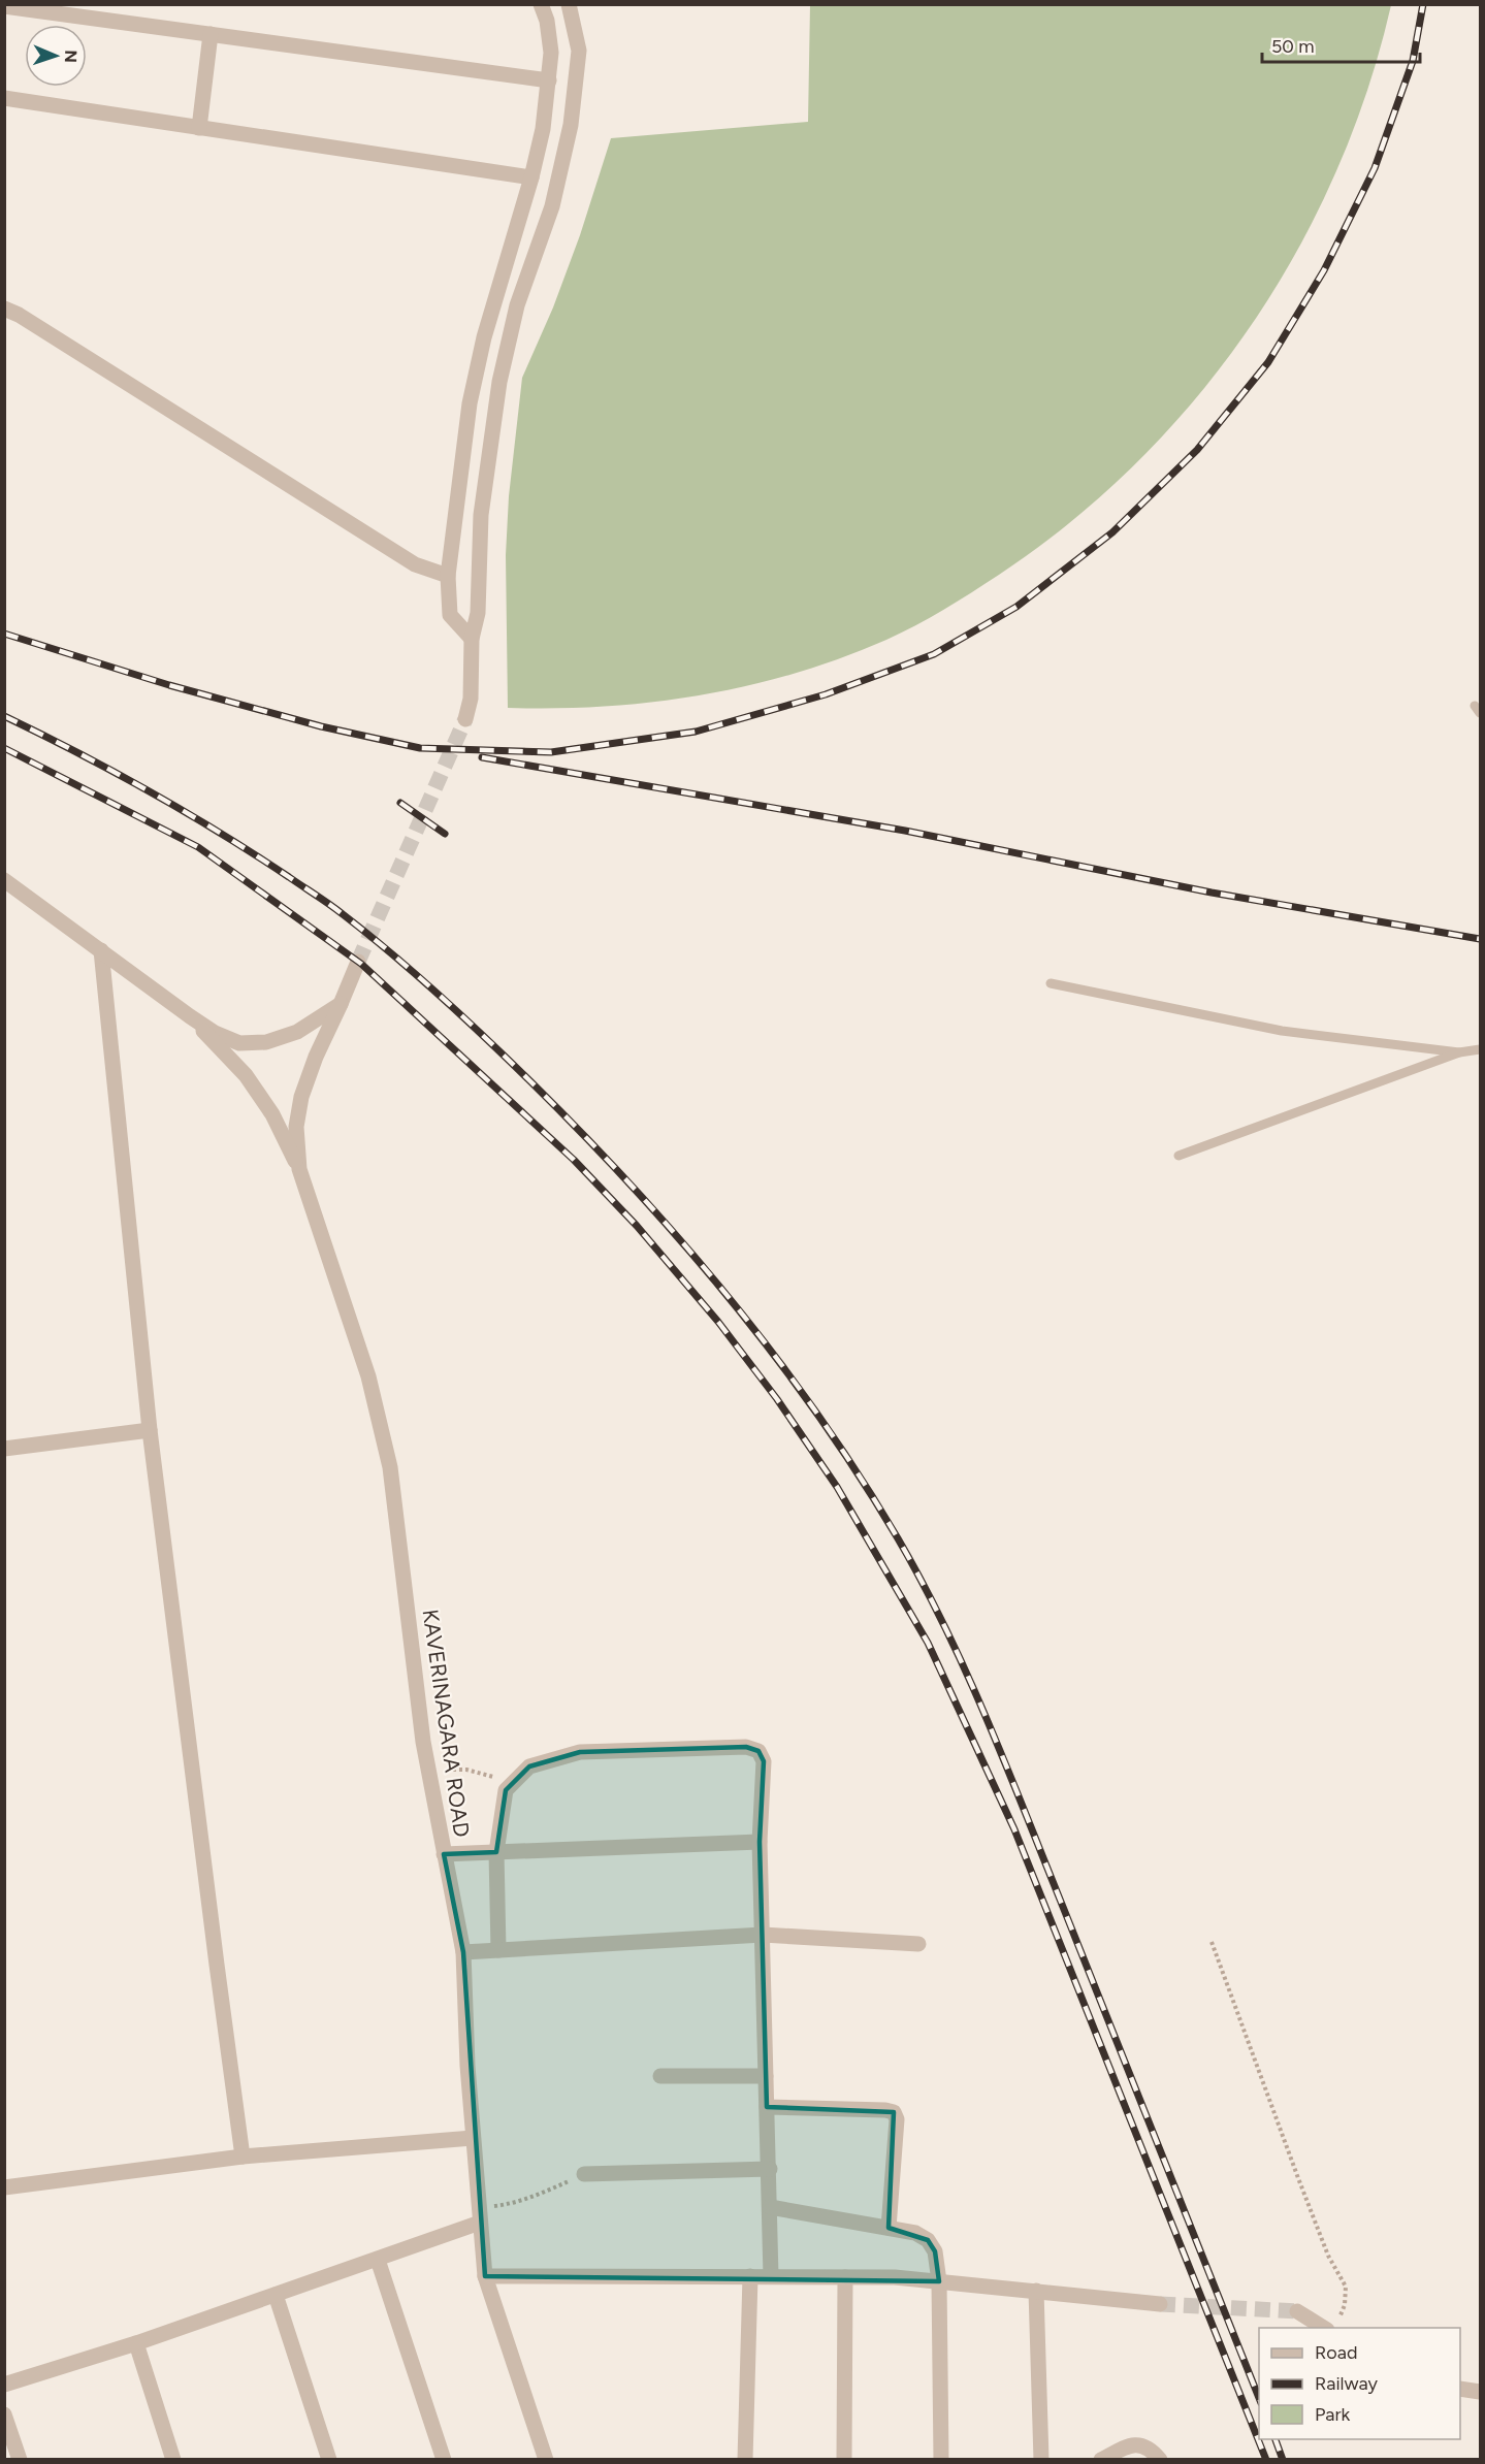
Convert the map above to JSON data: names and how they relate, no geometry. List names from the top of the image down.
{
  "streets": {
    "street": ["KAVERINAGARA ROAD"]
  },
  "legend": ["Road", "Railway", "Park"],
  "scale_bar": "50 m",
  "north": "right"
}
